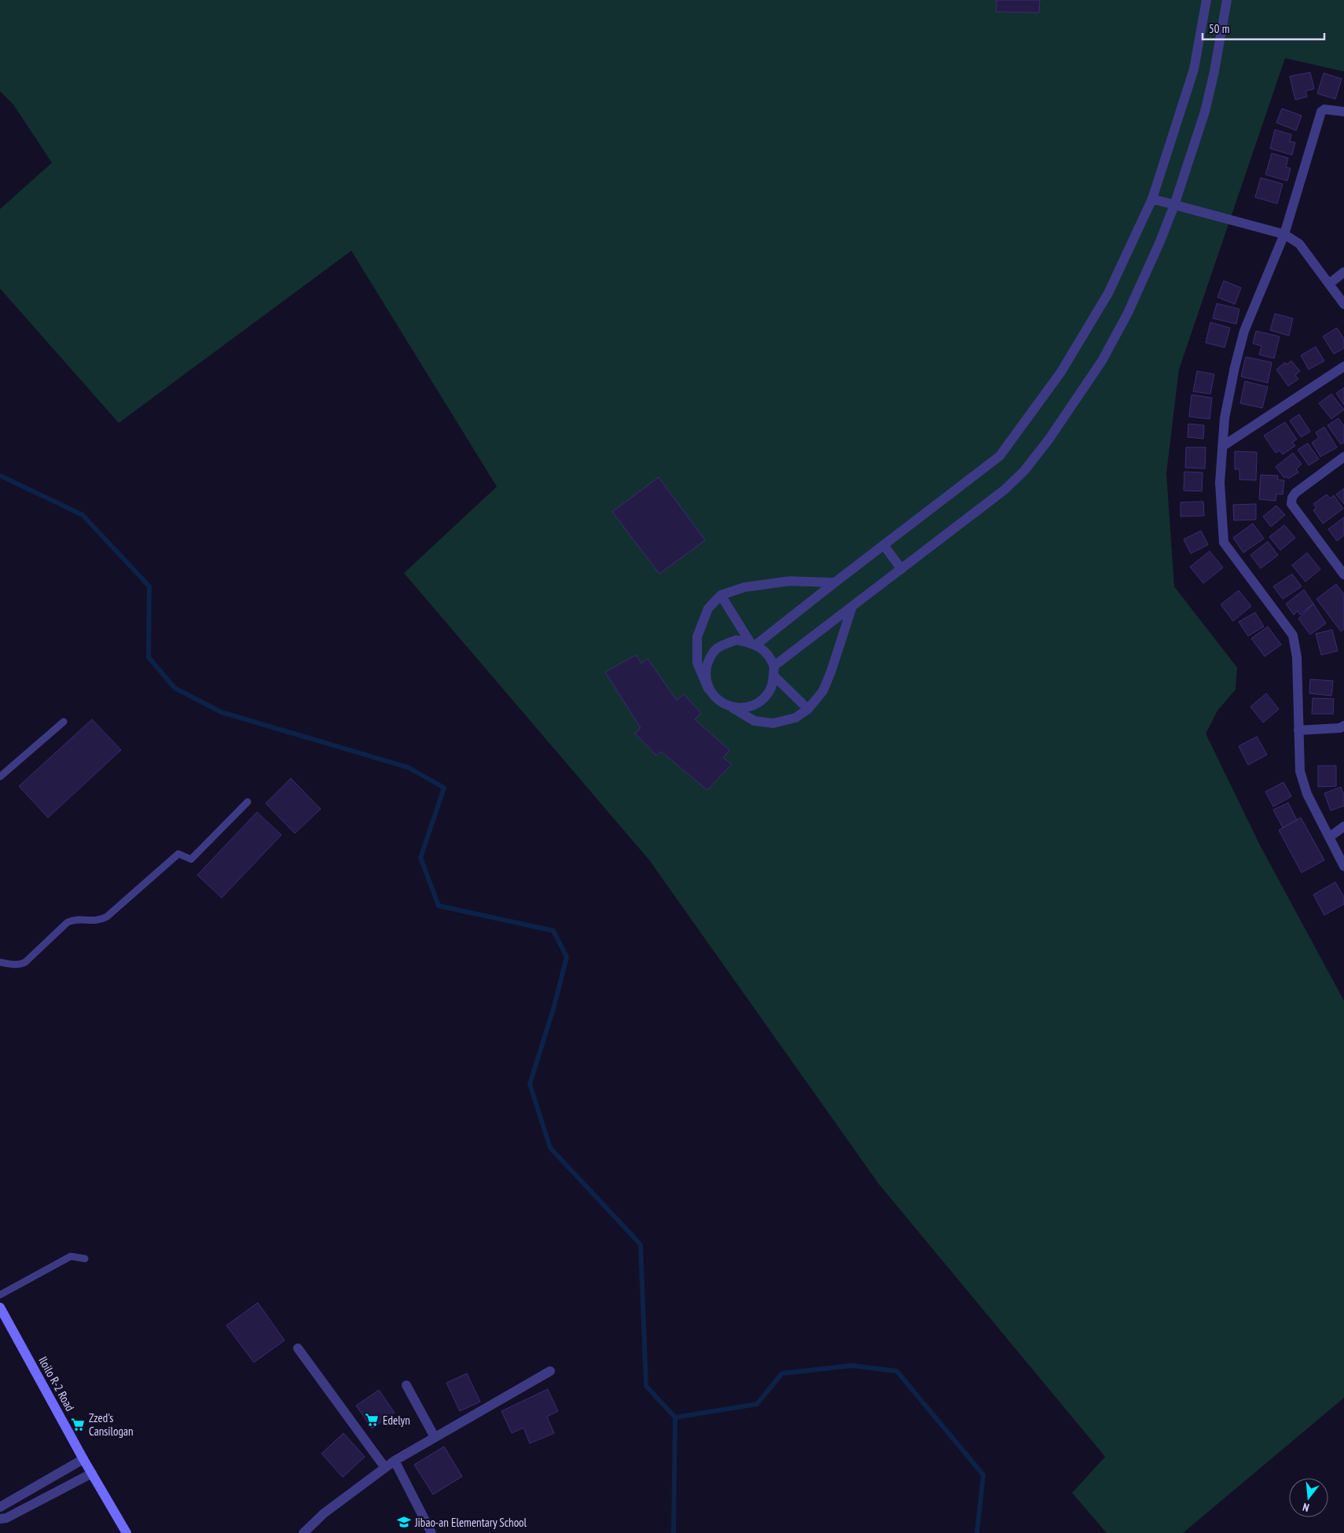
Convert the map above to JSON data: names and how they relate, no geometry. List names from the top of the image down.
{
  "streets": {
    "main road": ["Iloilo R-2 Road"]
  },
  "places": {
    "supermarket": ["Edelyn", "Zzed's Cansilogan"],
    "school or university": ["Jibao-an Elementary School"]
  },
  "scale_bar": "50 m",
  "north": "bottom"
}
